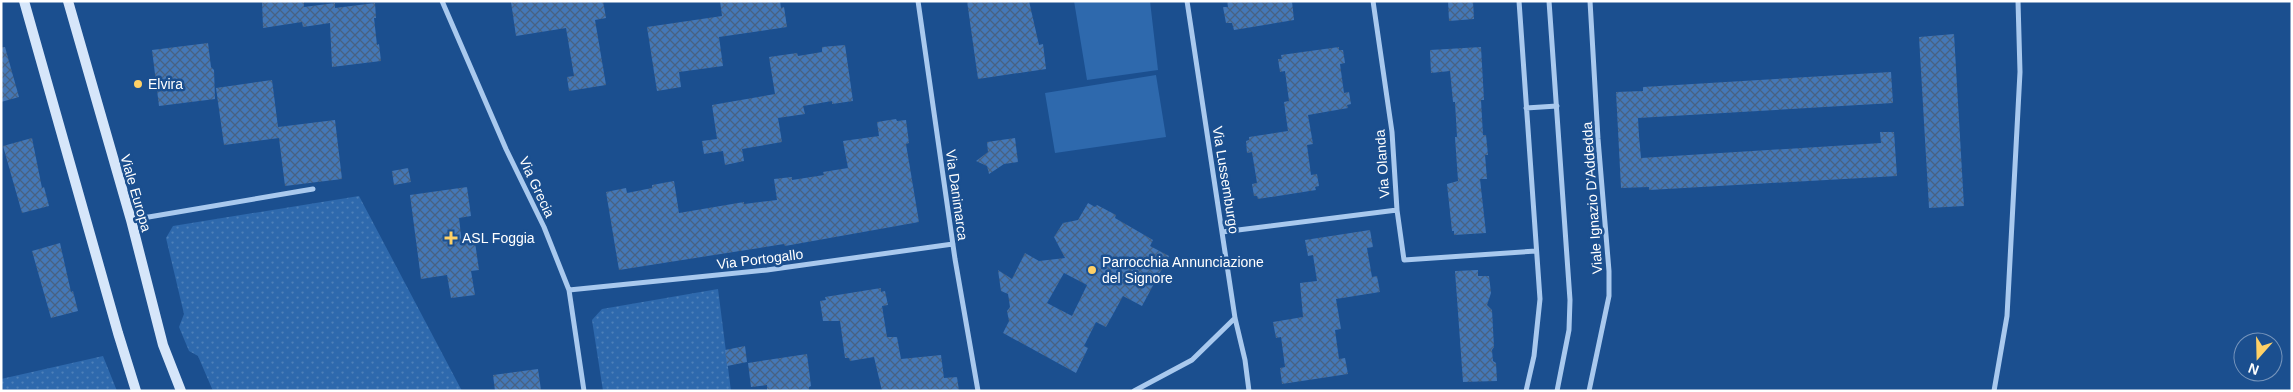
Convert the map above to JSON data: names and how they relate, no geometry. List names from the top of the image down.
{
  "streets": {
    "street": [
      "Via Olanda",
      "Via Lussemburgo",
      "Via Grecia",
      "Viale Europa",
      "Via Danimarca",
      "Viale Ignazio D'Addedda",
      "Via Portogallo"
    ]
  },
  "crossings": [
    ["Via Olanda", "Via Lussemburgo"],
    ["Via Grecia", "Via Portogallo"],
    ["Via Danimarca", "Via Portogallo"]
  ],
  "places": {
    "other": ["Elvira", "Parrocchia Annunciazione del Signore"],
    "health": ["ASL Foggia"]
  },
  "north": "bottom"
}
